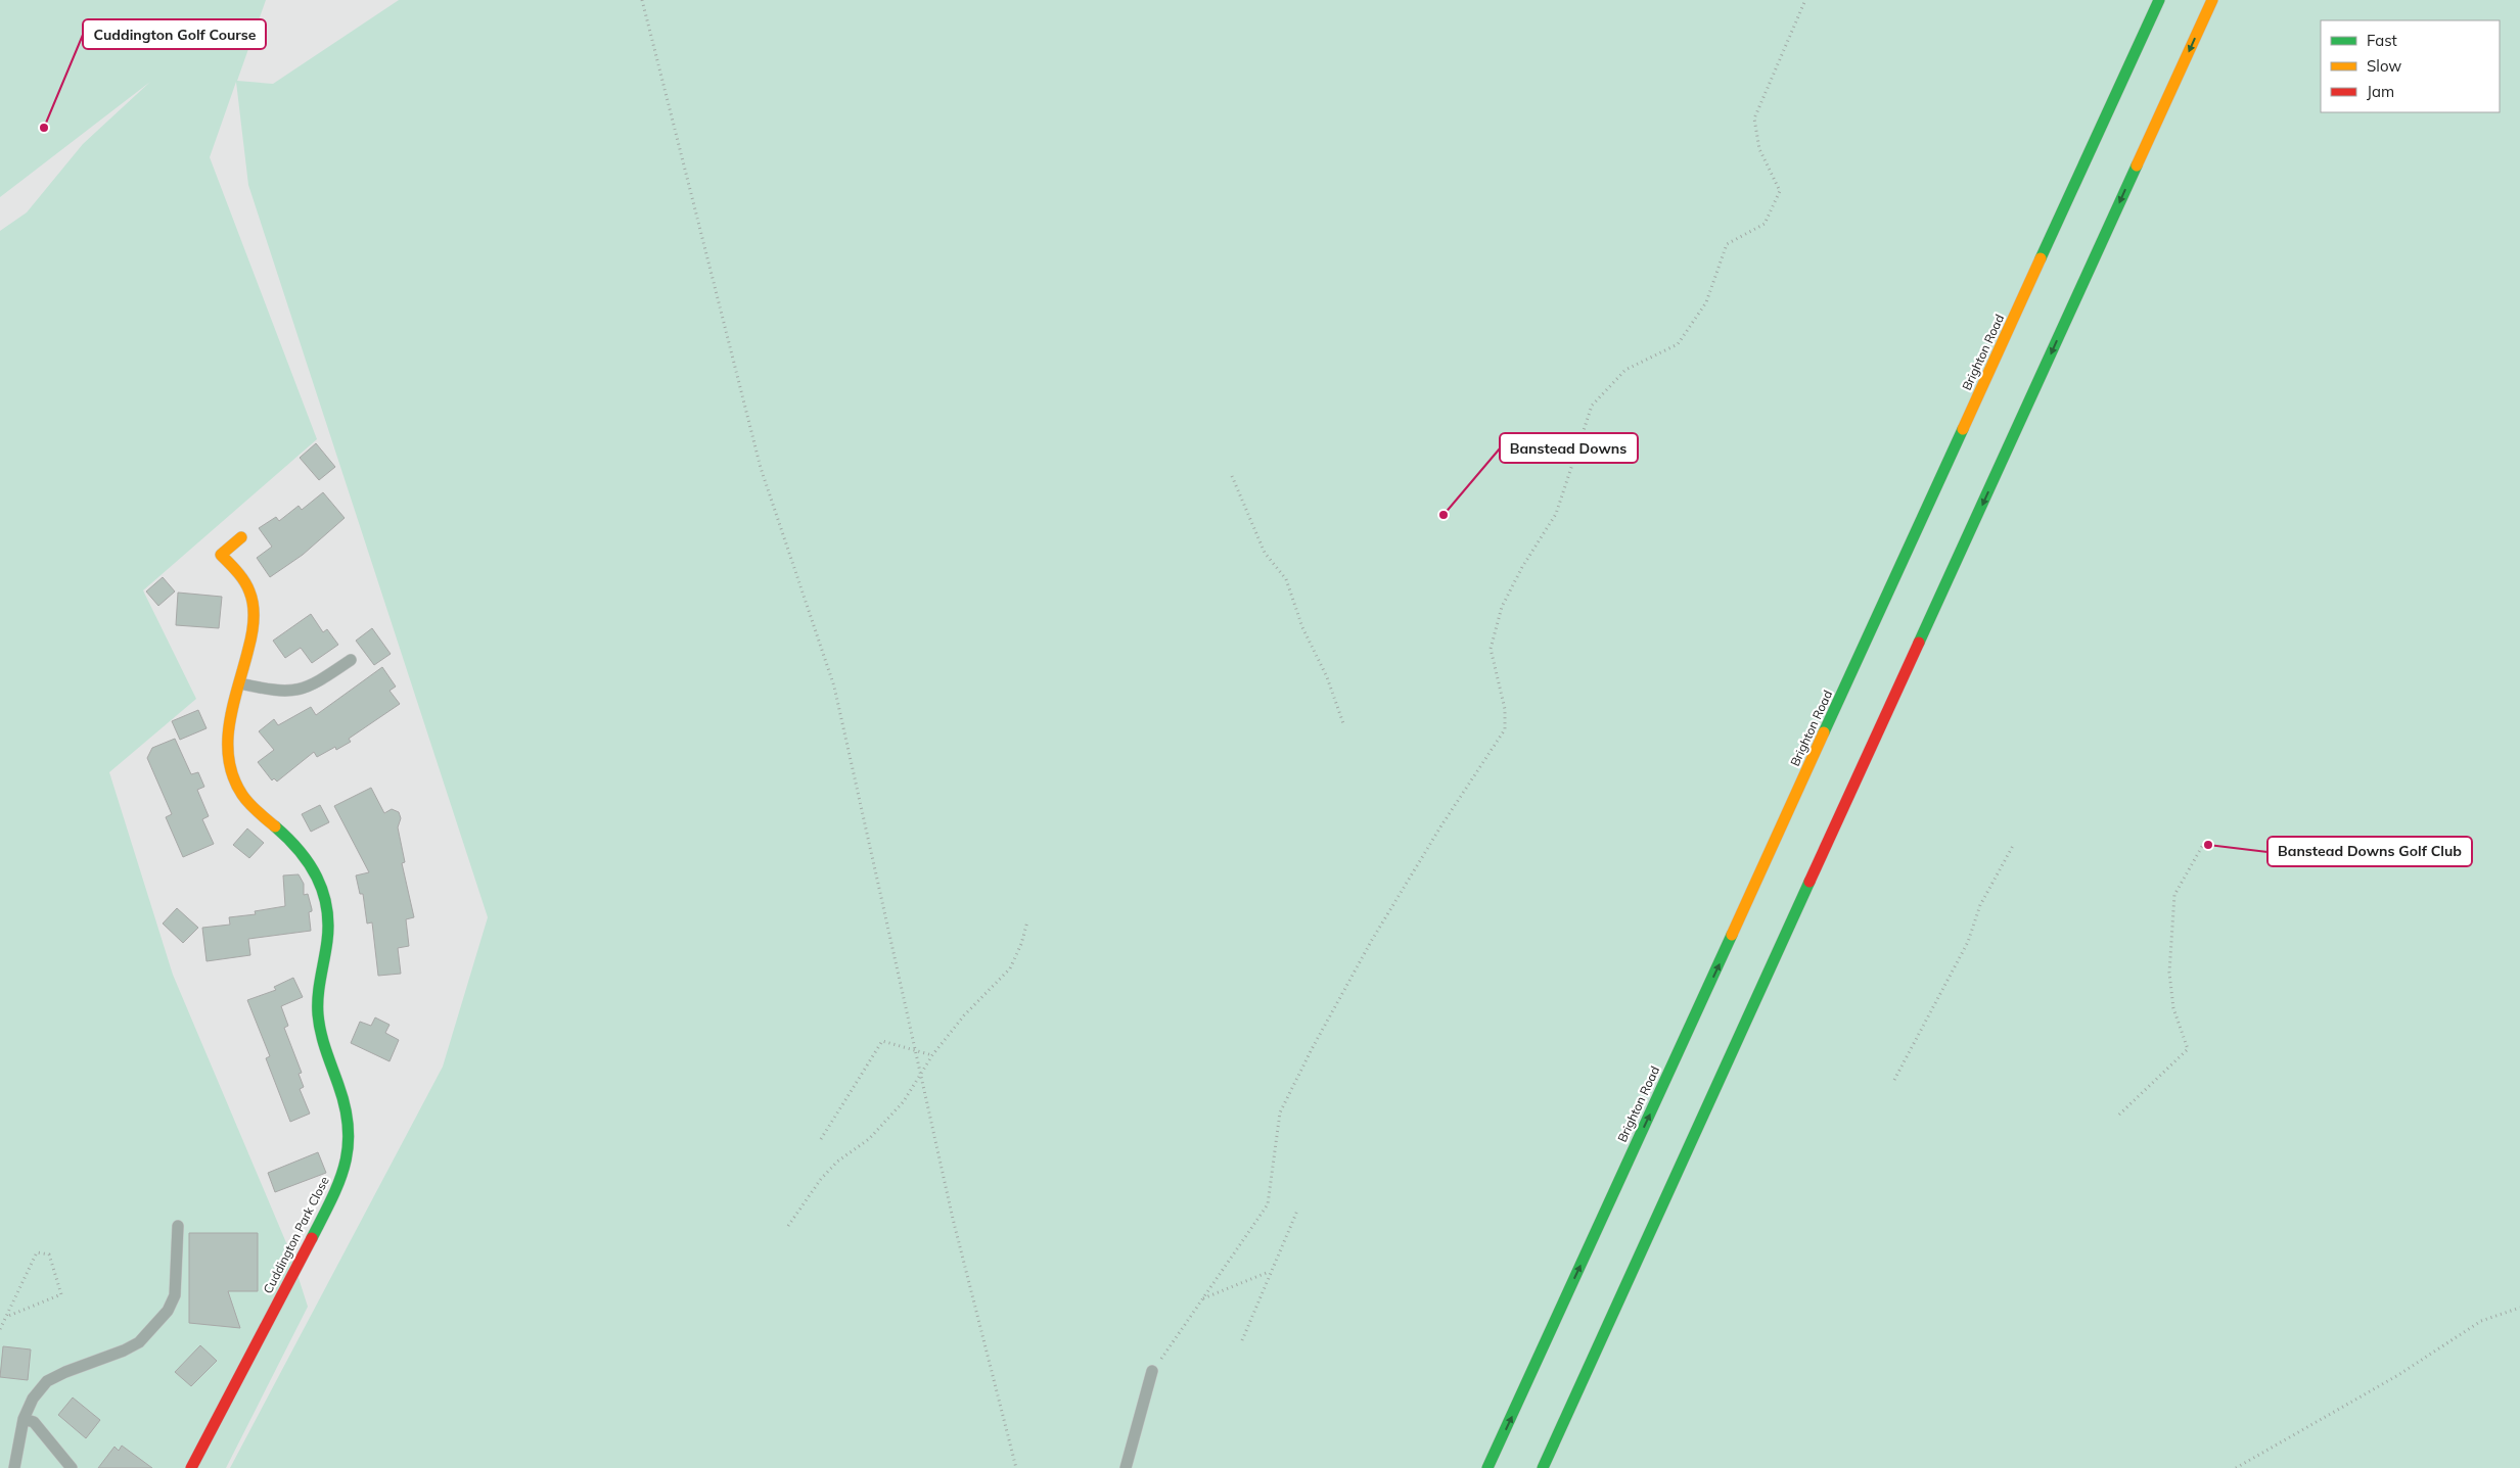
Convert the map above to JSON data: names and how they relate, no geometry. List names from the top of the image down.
{
  "streets": {
    "main road": ["Brighton Road", "Cuddington Park Close"]
  },
  "places": ["Cuddington Golf Course", "Banstead Downs", "Banstead Downs Golf Club"],
  "legend": ["Fast", "Slow", "Jam"]
}
